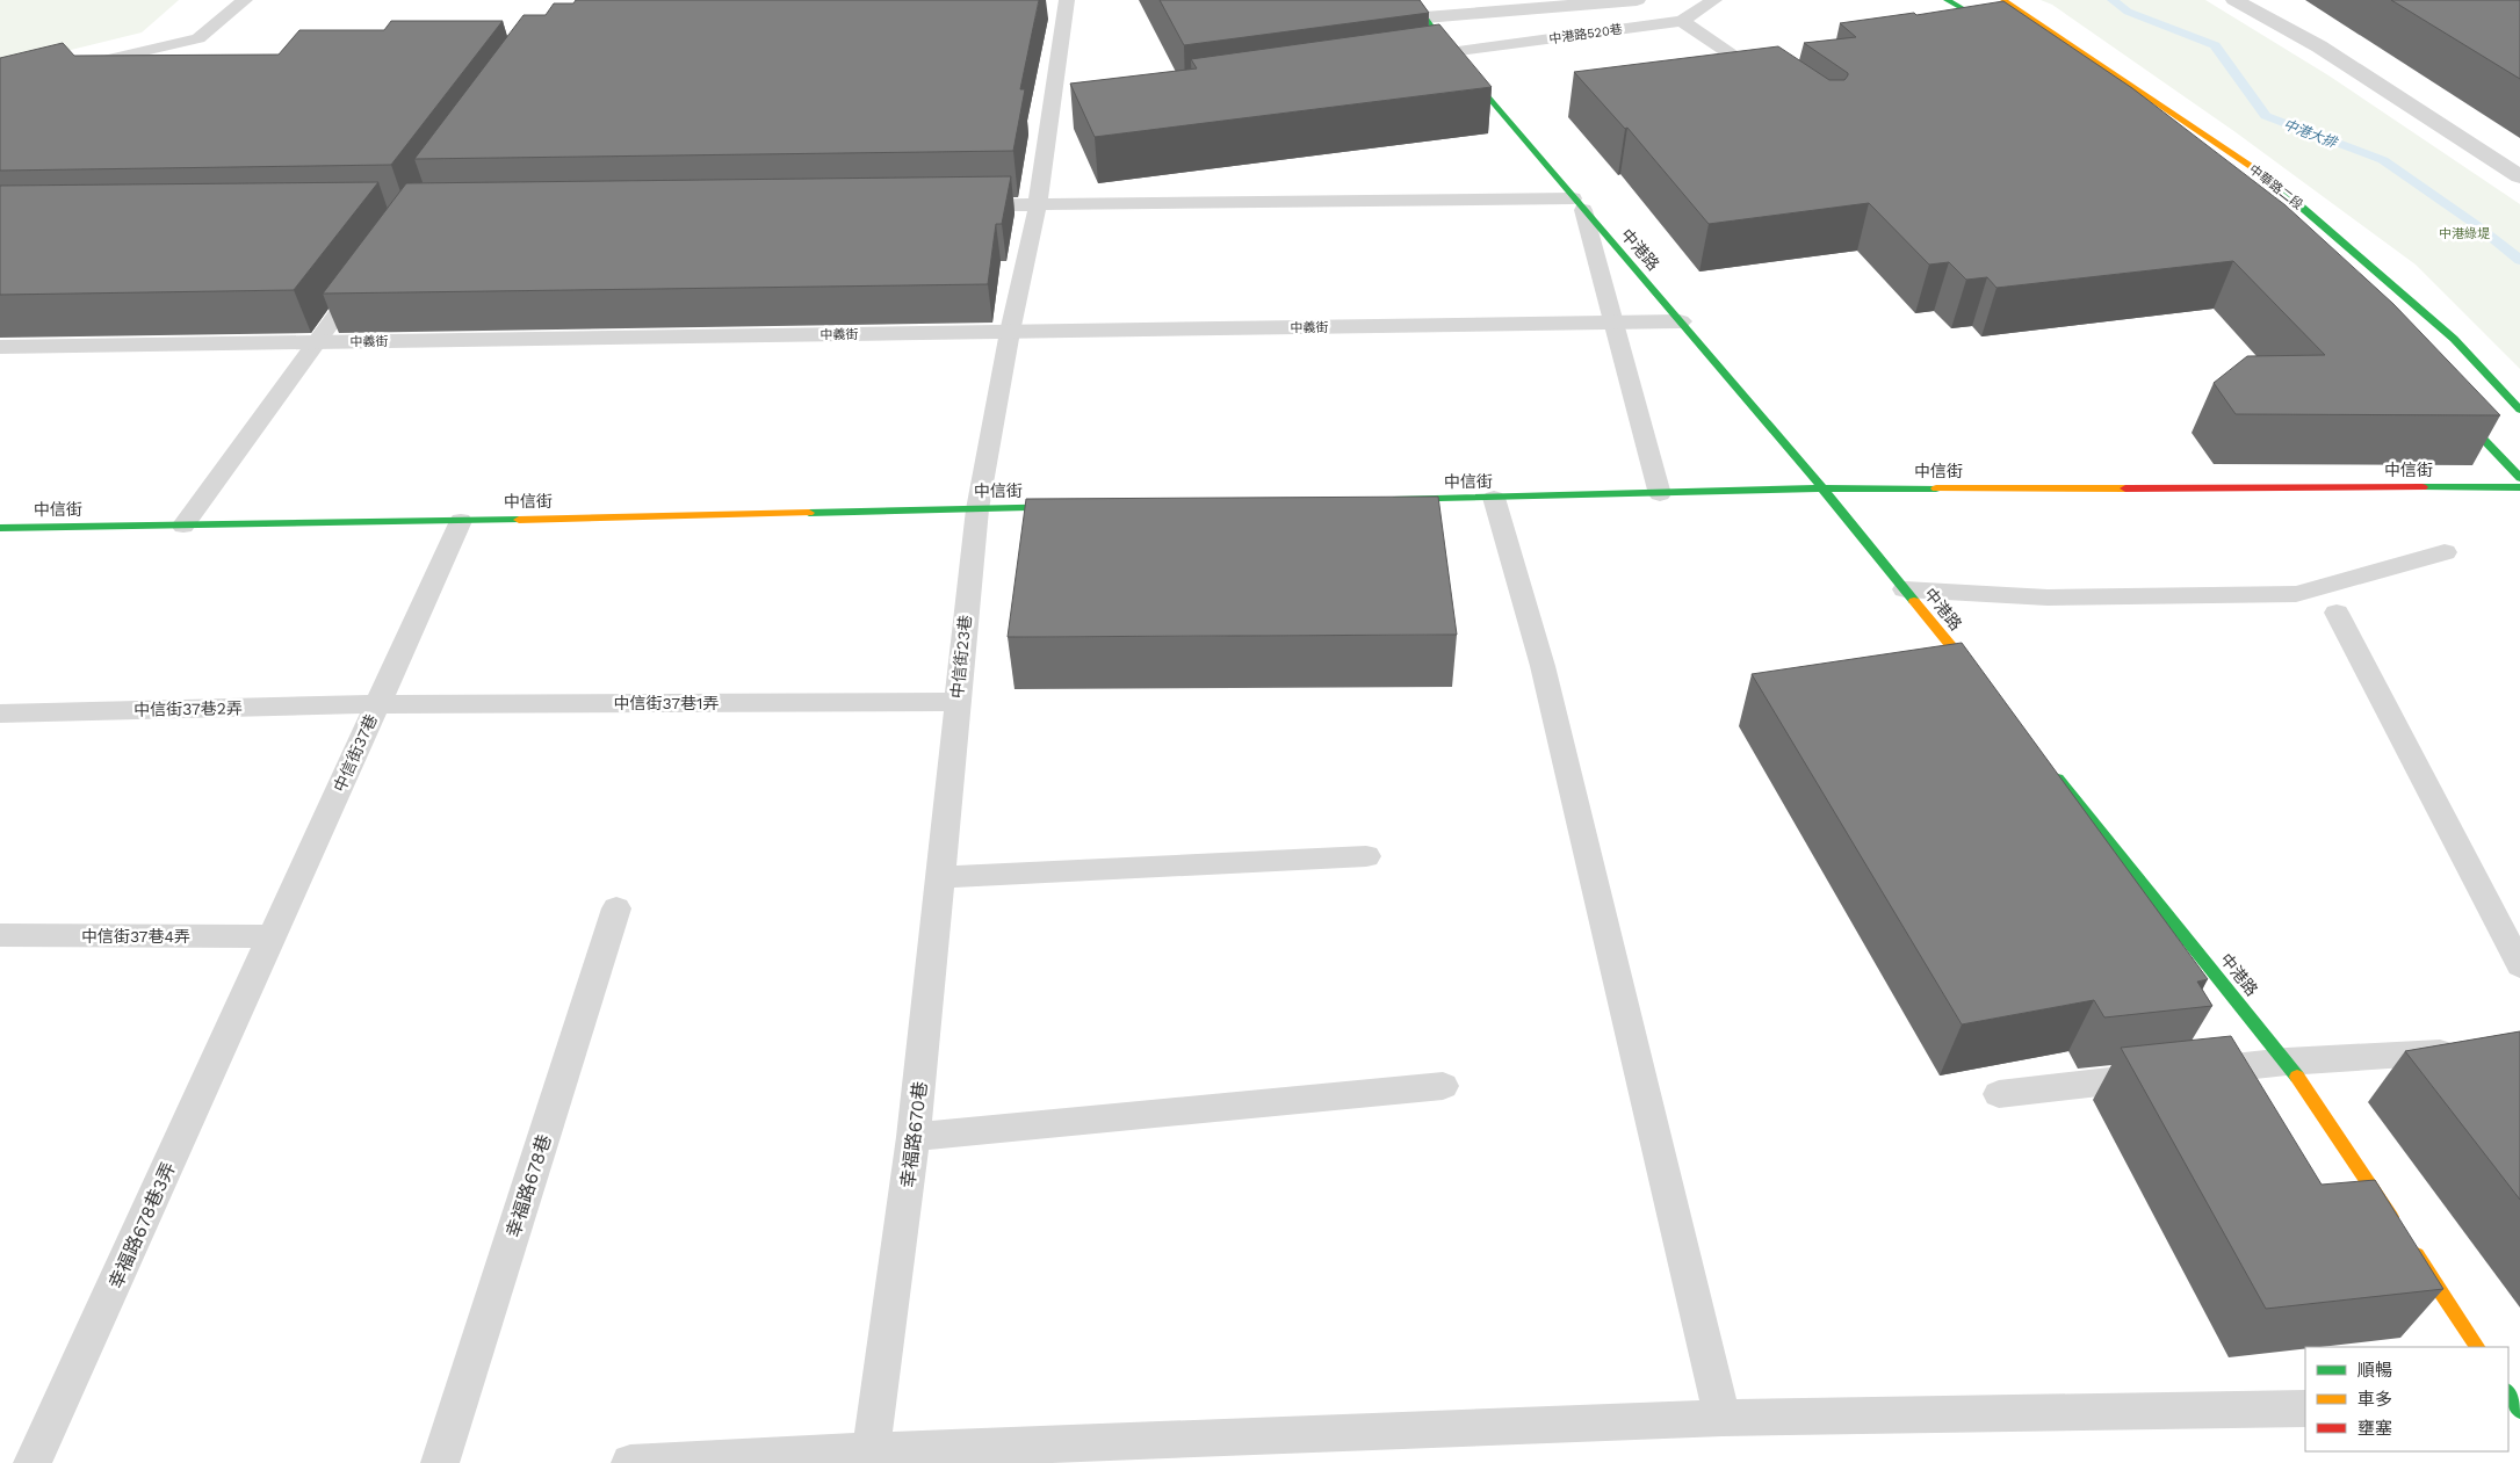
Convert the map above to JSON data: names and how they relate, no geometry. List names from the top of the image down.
{
  "streets": {
    "street": [
      "中華路二段",
      "中港路",
      "中義街",
      "中信街"
    ],
    "lane": [
      "中港路520巷",
      "中信街23巷",
      "中信街37巷1弄",
      "中信街37巷2弄",
      "中信街37巷",
      "中信街37巷4弄",
      "幸福路670巷",
      "幸福路678巷",
      "幸福路678巷3弄"
    ]
  },
  "crossings": [
    ["中港路520巷", "中港路"],
    ["中港路", "中義街"],
    ["中港路", "中信街"],
    ["中義街", "中信街23巷"],
    ["中信街", "中信街23巷"],
    ["中信街", "中信街37巷"],
    ["中信街23巷", "中信街37巷1弄"],
    ["中信街23巷", "幸福路670巷"],
    ["中信街37巷1弄", "中信街37巷2弄"],
    ["中信街37巷1弄", "中信街37巷"],
    ["中信街37巷2弄", "中信街37巷"],
    ["中信街37巷", "中信街37巷4弄"],
    ["中信街37巷", "幸福路678巷3弄"]
  ],
  "water": ["中港大排"],
  "parks": ["中港綠堤"],
  "legend": ["順暢", "車多", "壅塞"]
}
